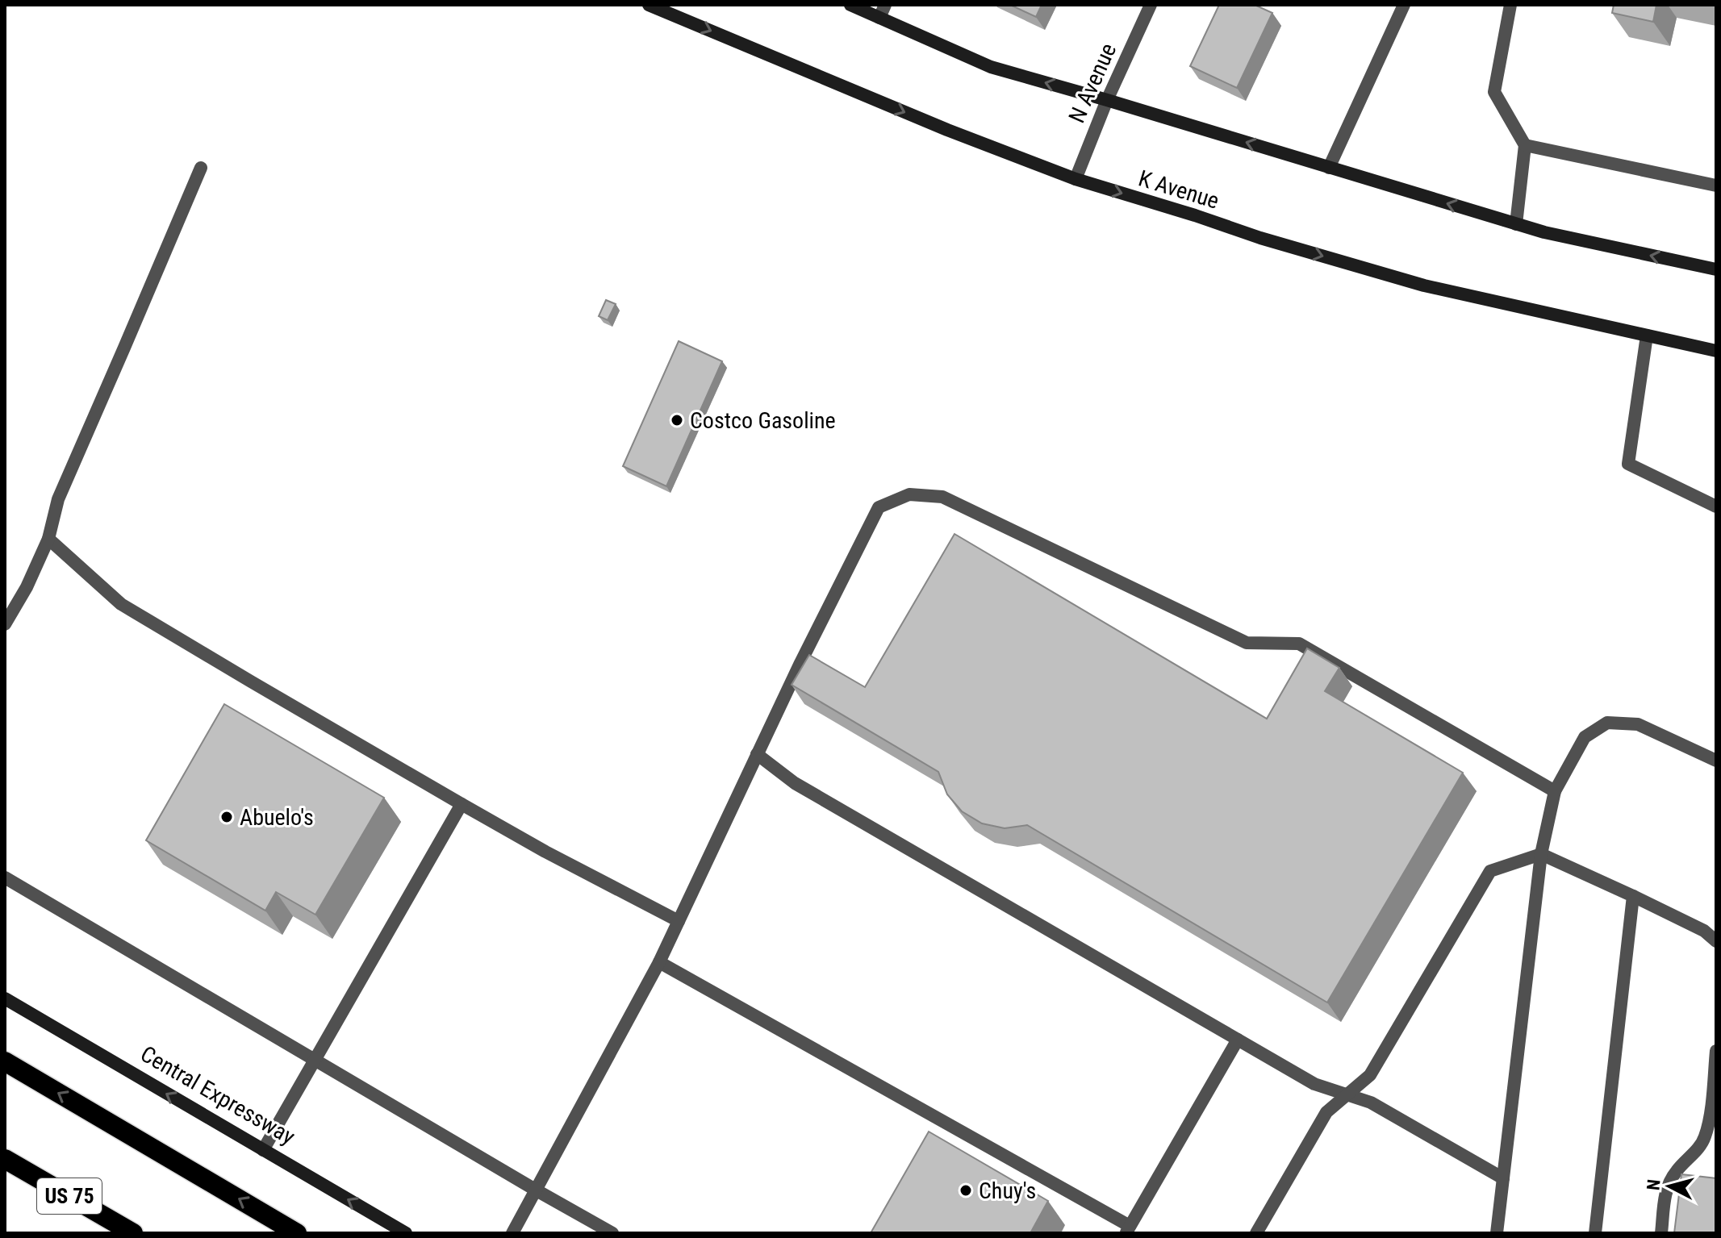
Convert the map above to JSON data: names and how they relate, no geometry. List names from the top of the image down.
{
  "streets": {
    "highway": ["US 75"],
    "main road": ["K Avenue", "Central Expressway"],
    "street": ["N Avenue"]
  },
  "crossings": [
    ["N Avenue", "K Avenue"]
  ],
  "one_way": ["Central Expressway"],
  "places": ["Costco Gasoline", "Abuelo's", "Chuy's"],
  "north": "left"
}
